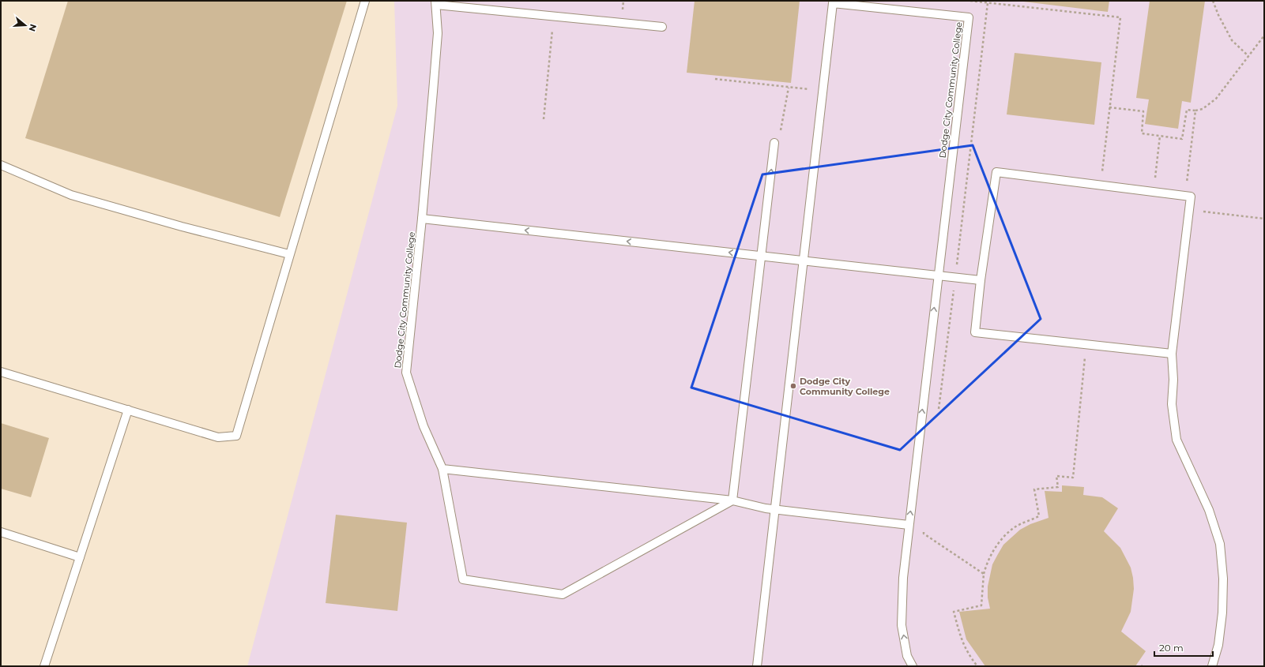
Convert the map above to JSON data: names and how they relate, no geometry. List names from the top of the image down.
{
  "streets": {
    "lane": ["Dodge City Community College"]
  },
  "places": ["Dodge City Community College"],
  "scale_bar": "20 m",
  "north": "right"
}
